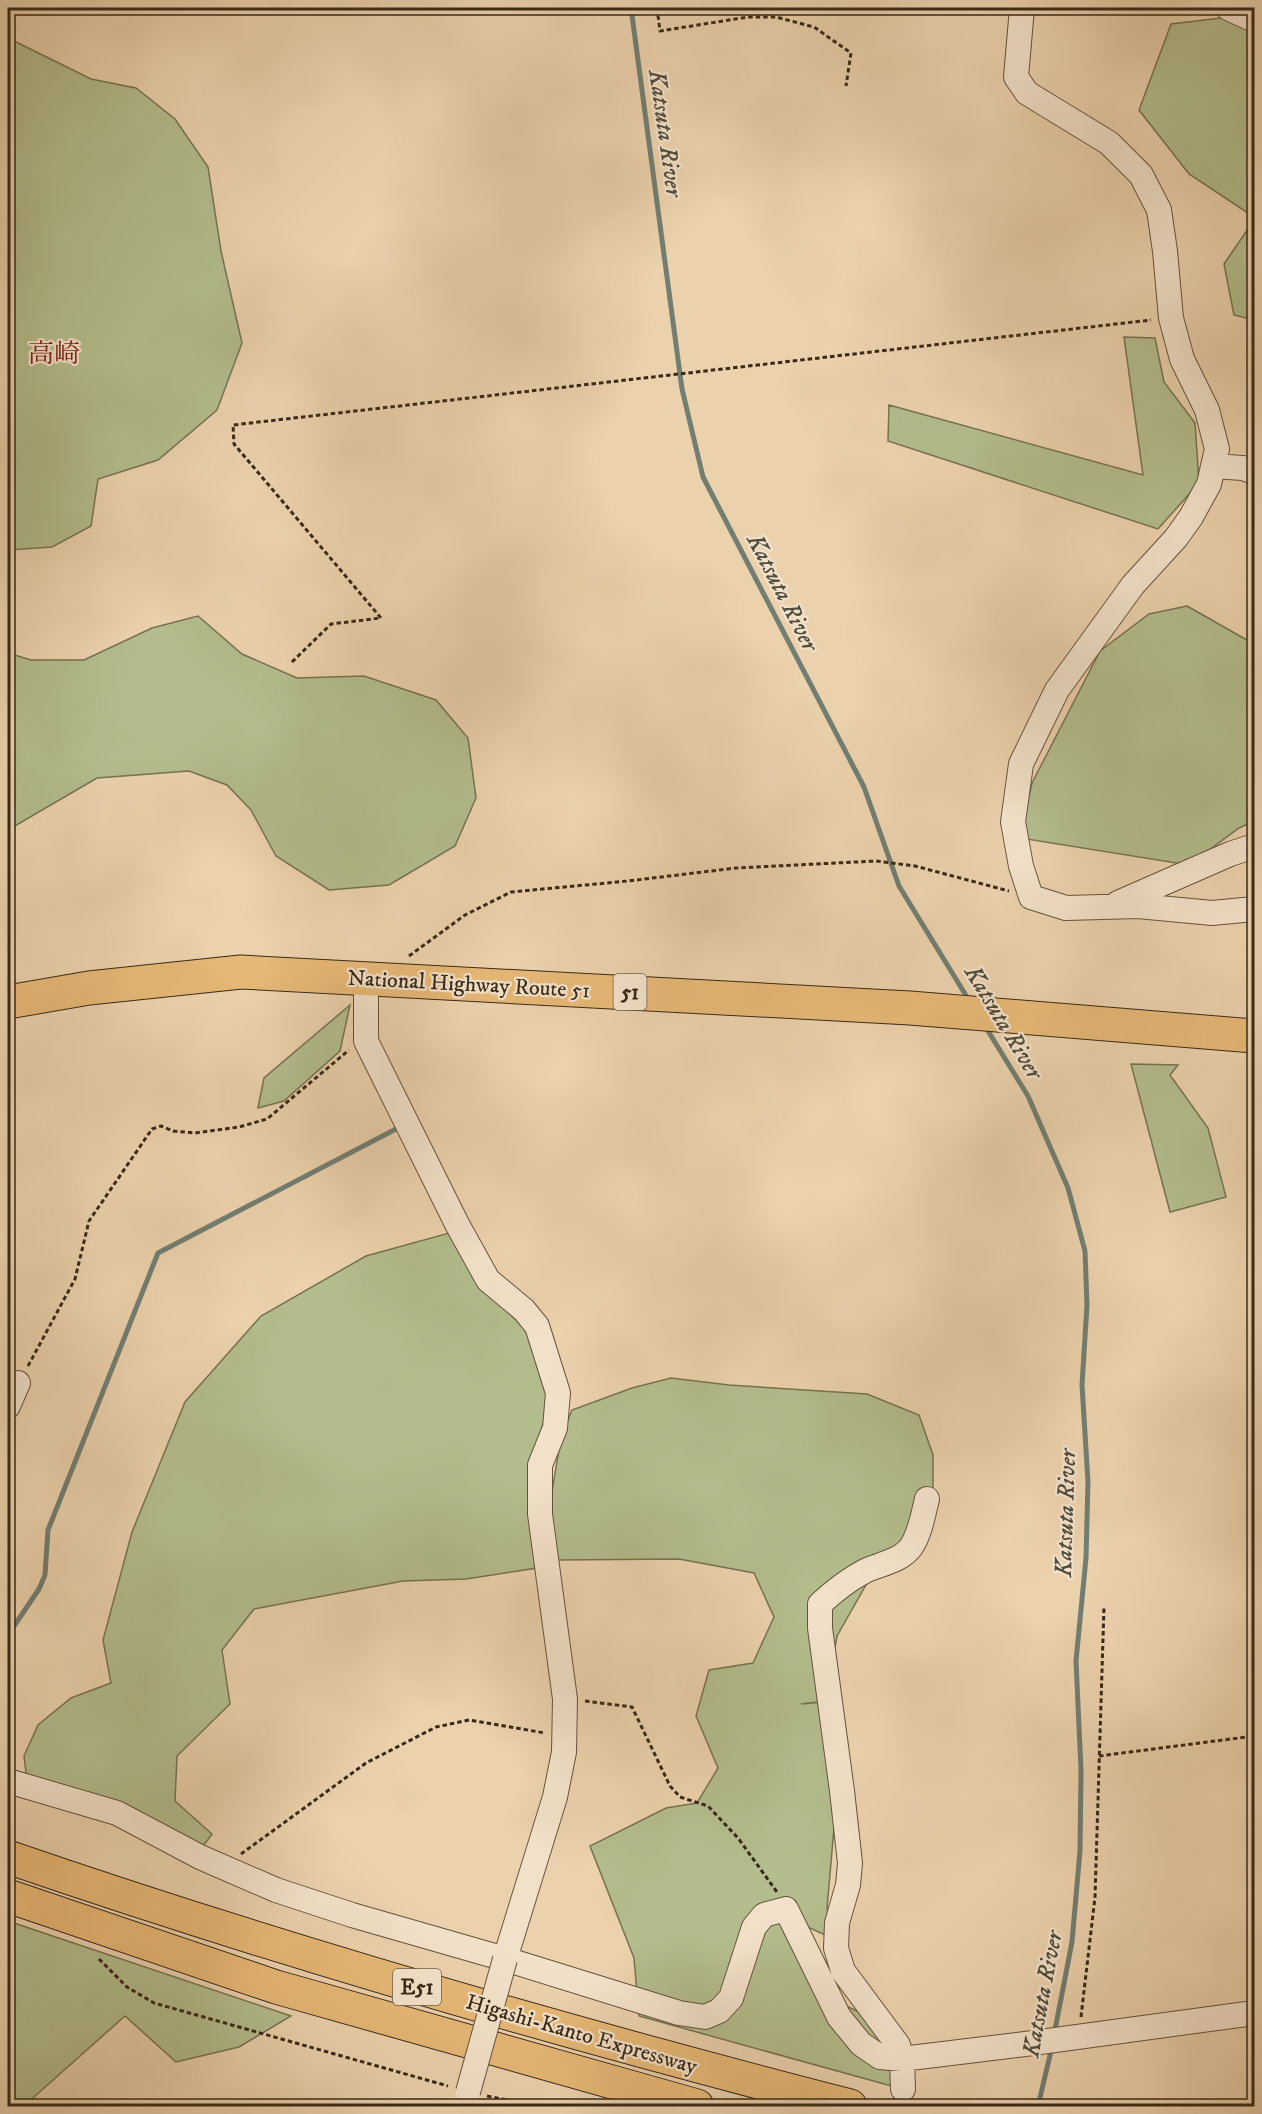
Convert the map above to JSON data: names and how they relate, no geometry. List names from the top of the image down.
{
  "streets": {
    "highway": [
      "National Highway Route 51",
      "51",
      "E51",
      "Higashi-Kanto Expressway"
    ]
  },
  "districts": ["高崎"],
  "water": ["Katsuta River"]
}
